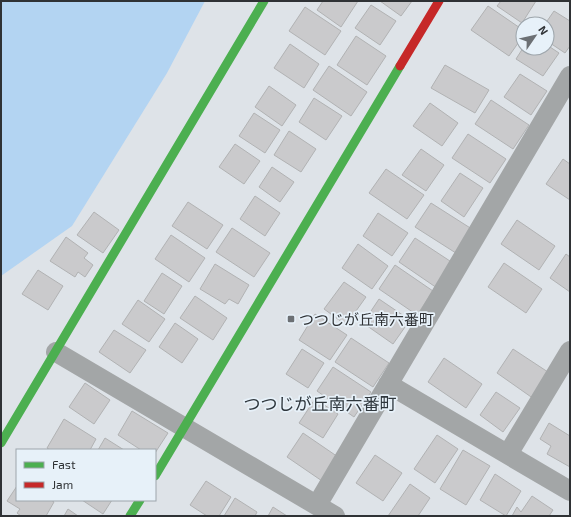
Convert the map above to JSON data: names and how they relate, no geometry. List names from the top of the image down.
{
  "districts": ["つつじが丘南六番町"],
  "places": {
    "transit": ["つつじが丘南六番町"]
  },
  "legend": ["Fast", "Jam"],
  "north": "top right"
}
